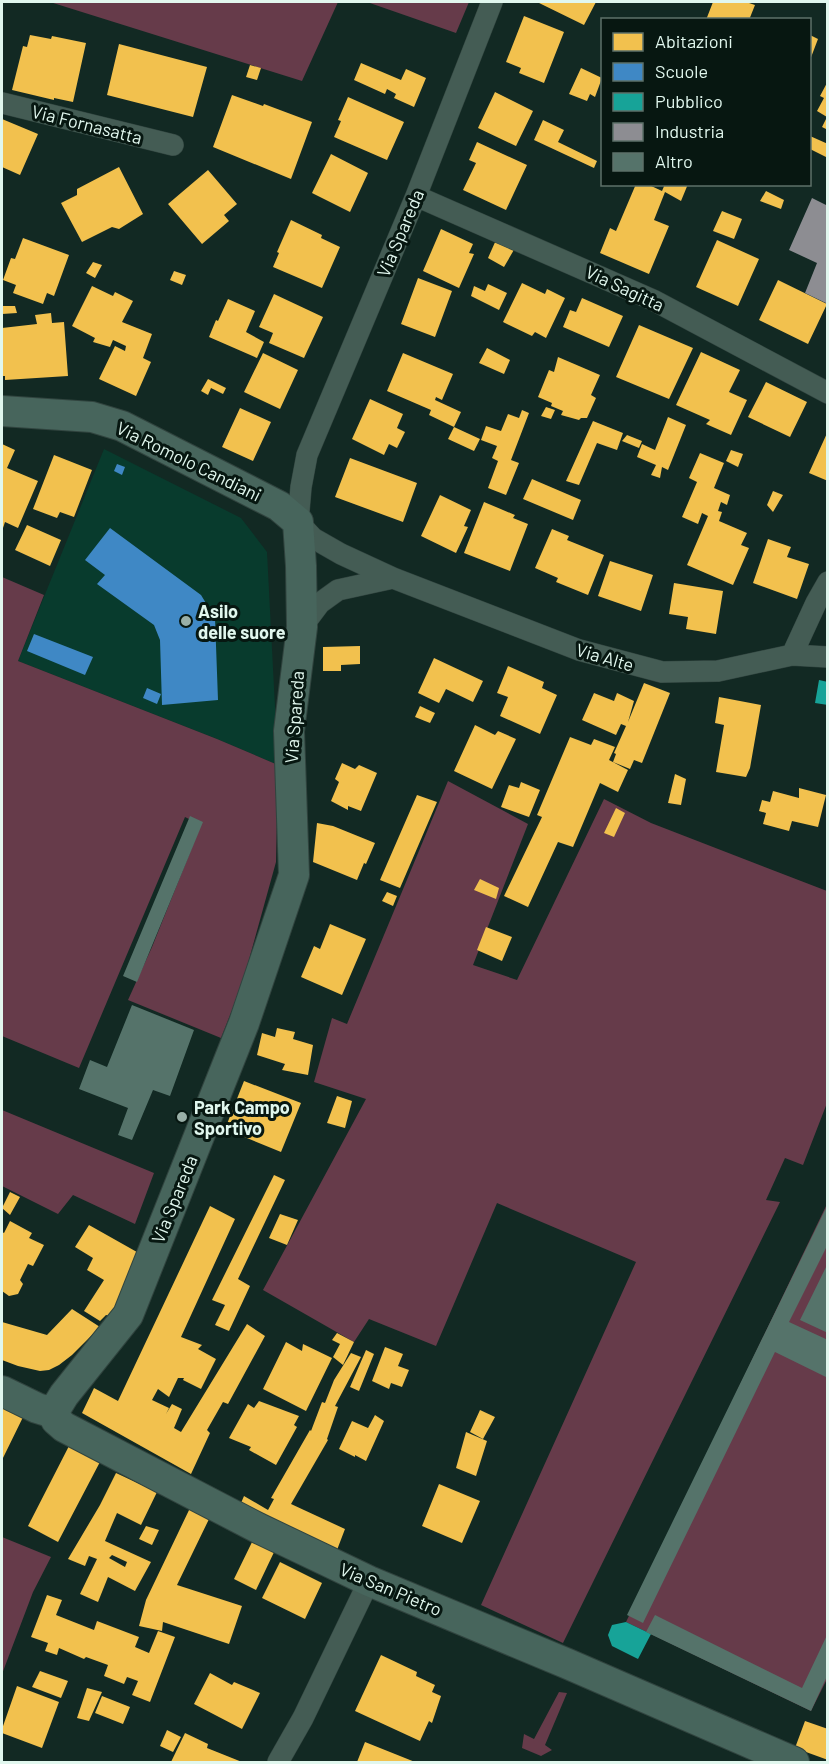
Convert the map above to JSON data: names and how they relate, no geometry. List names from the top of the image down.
{
  "streets": {
    "street": [
      "Via Fornasatta",
      "Via Spareda",
      "Via Sagitta",
      "Via Romolo Candiani",
      "Via Alte",
      "Via San Pietro"
    ]
  },
  "crossings": [
    ["Via Spareda", "Via Sagitta"],
    ["Via Spareda", "Via Romolo Candiani"],
    ["Via Spareda", "Via Alte"],
    ["Via Spareda", "Via San Pietro"],
    ["Via Romolo Candiani", "Via Alte"]
  ],
  "places": ["Asilo delle suore", "Park Campo Sportivo"],
  "legend": [
    "Abitazioni",
    "Scuole",
    "Pubblico",
    "Industria",
    "Altro"
  ]
}
